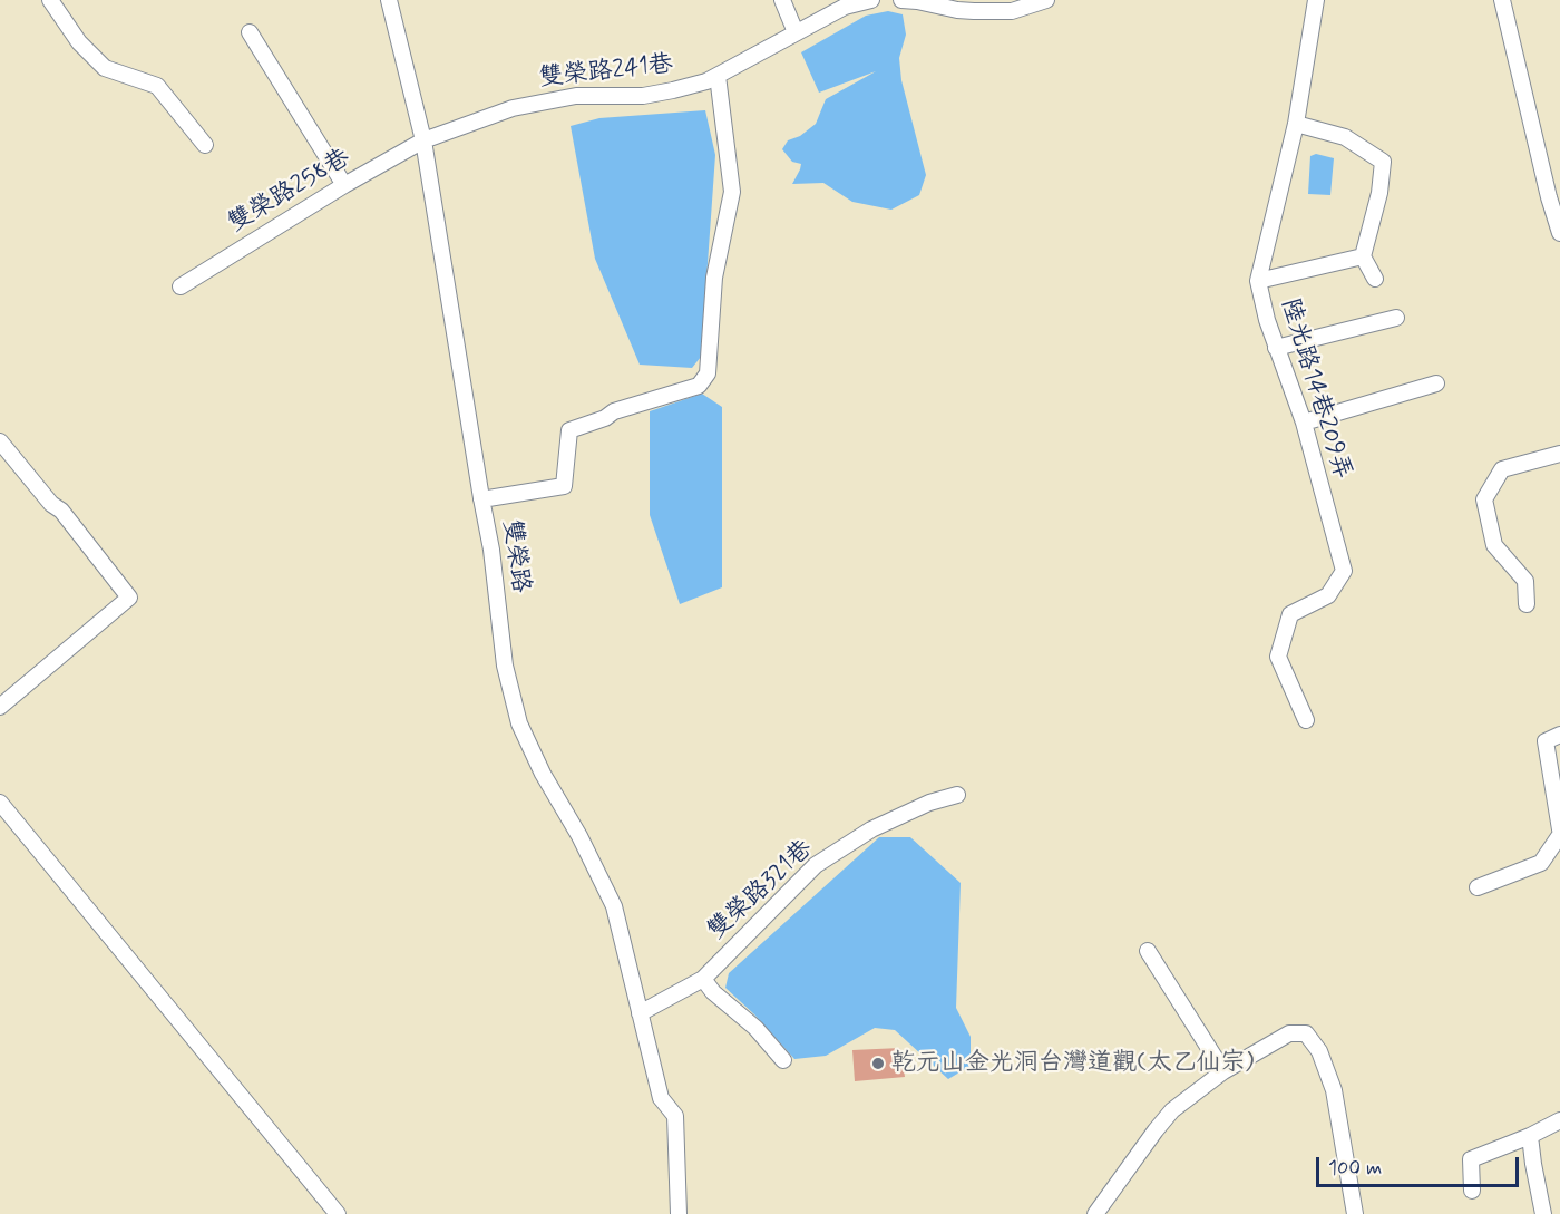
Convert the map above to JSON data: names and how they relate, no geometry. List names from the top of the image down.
{
  "streets": {
    "street": [
      "雙榮路241巷",
      "雙榮路258巷",
      "陸光路14巷209弄",
      "雙榮路",
      "雙榮路321巷"
    ]
  },
  "crossings": [
    ["雙榮路241巷", "雙榮路258巷"],
    ["雙榮路241巷", "雙榮路"],
    ["雙榮路258巷", "雙榮路"],
    ["雙榮路", "雙榮路321巷"]
  ],
  "places": ["乾元山金光洞台灣道觀(太乙仙宗)"],
  "scale_bar": "100 m"
}
